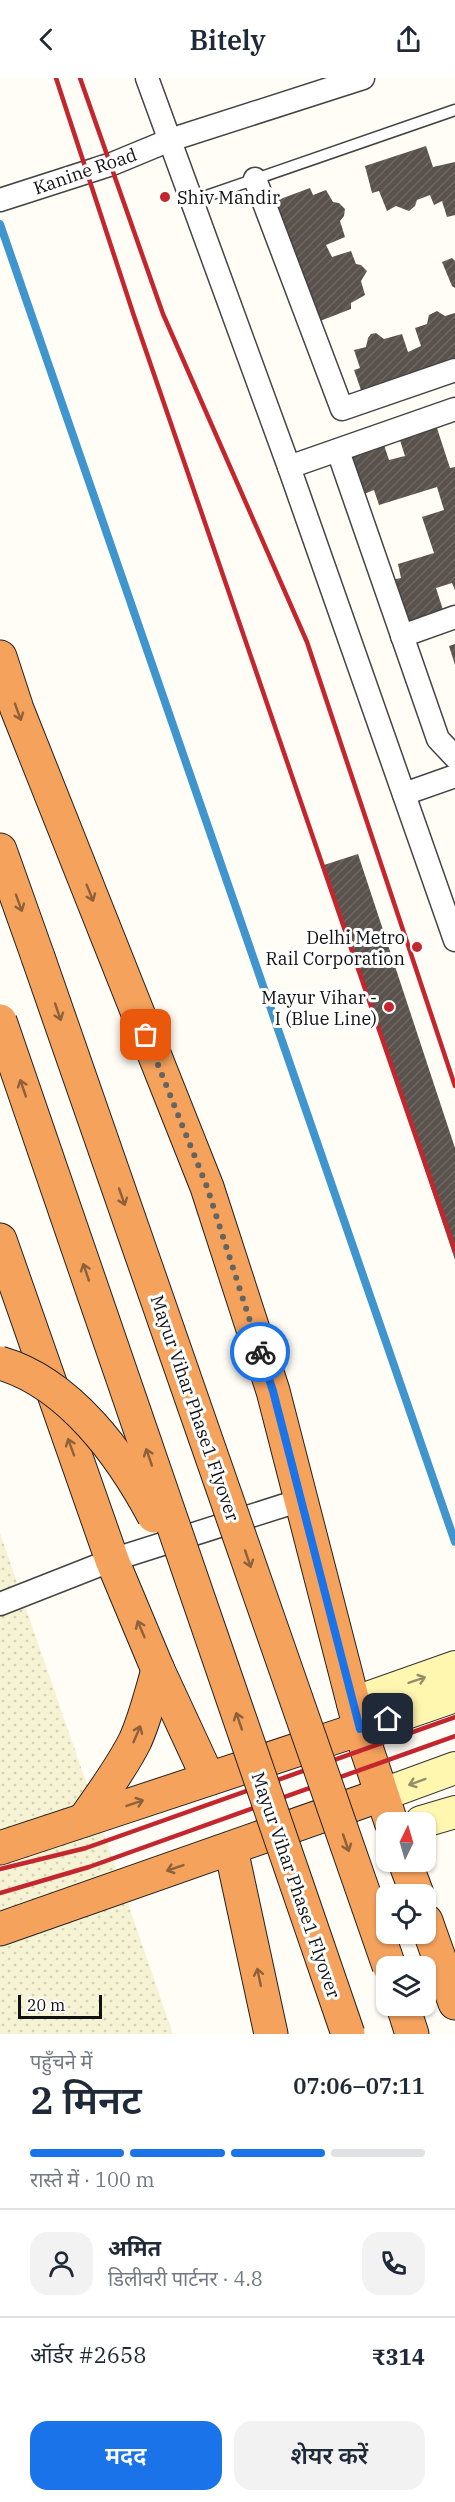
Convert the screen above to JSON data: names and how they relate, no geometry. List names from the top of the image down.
{
  "streets": {
    "highway": ["Mayur Vihar Phase1 Flyover"],
    "street": ["Kanine Road"]
  },
  "places": ["Shiv Mandir", "Delhi Metro Rail Corporation", "Mayur Vihar - I (Blue Line)"],
  "scale_bar": "20 m",
  "north": "top",
  "page": {
    "header": "Bitely",
    "scale": "20 m",
    "heading": ["2 मिनट", "पहुँचने में", "07:06–07:11"],
    "panel": [
      "अमित",
      "डिलीवरी पार्टनर · 4.8",
      "ऑर्डर #2658",
      "₹314"
    ],
    "bar": "रास्ते में · 100 m",
    "buttons": ["मदद", "शेयर करें"]
  }
}
